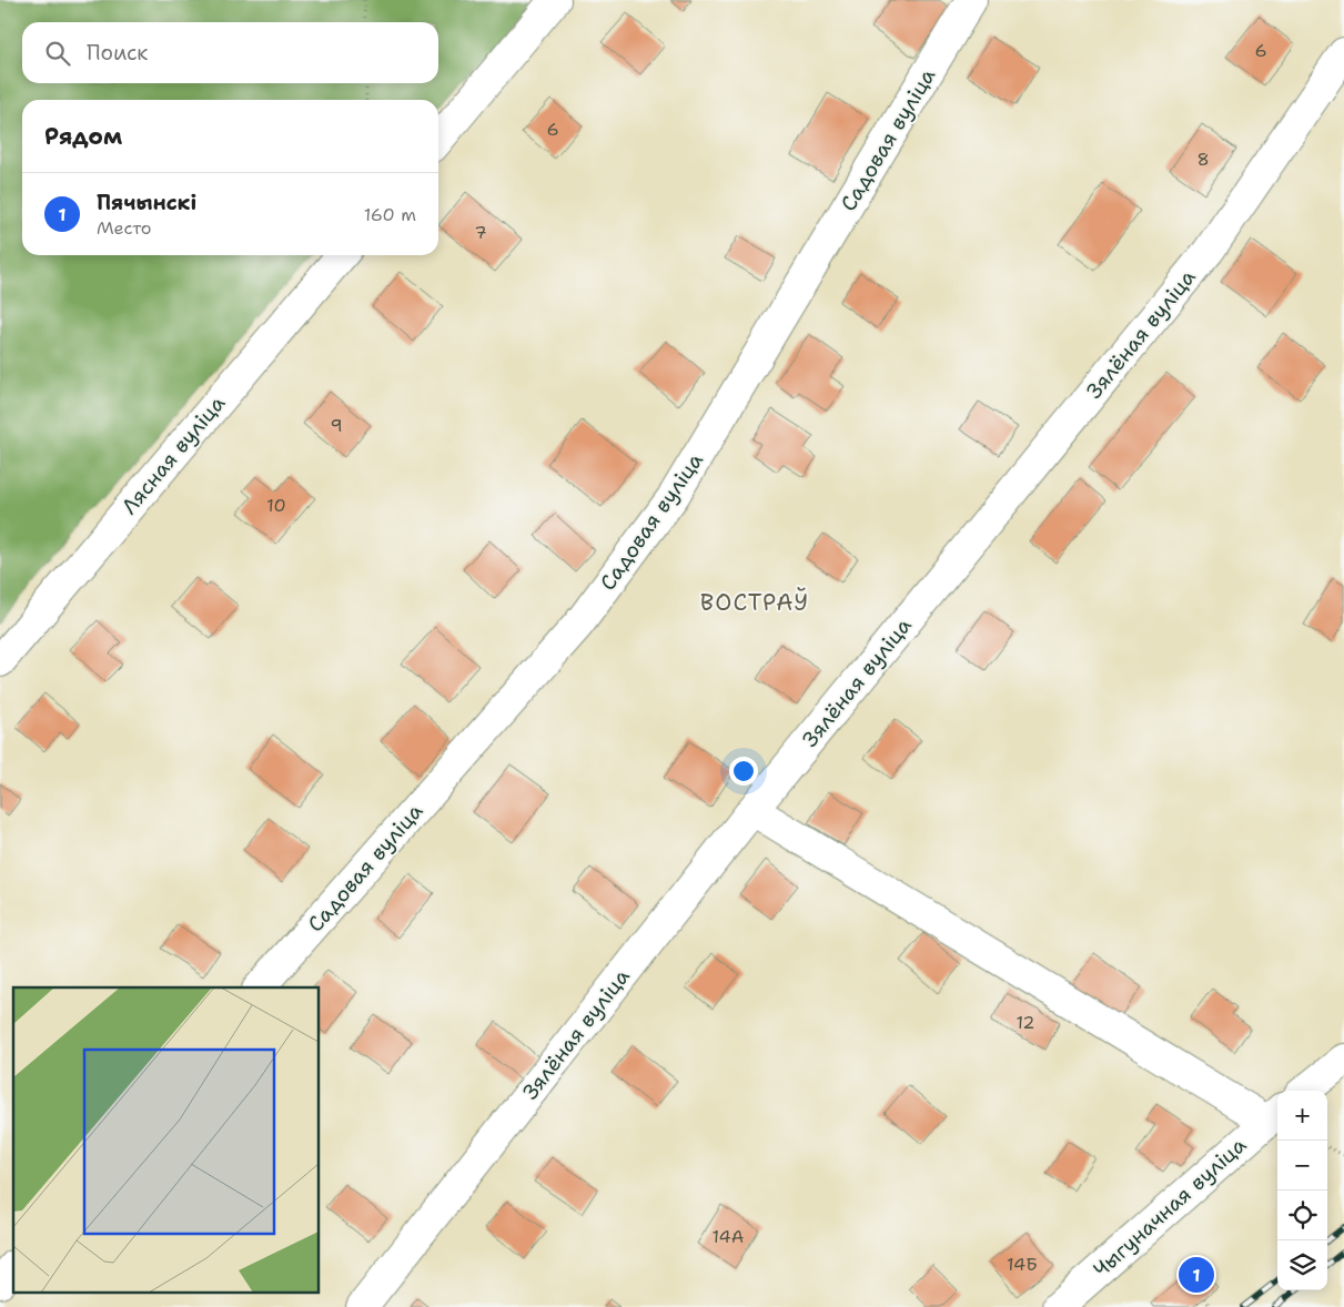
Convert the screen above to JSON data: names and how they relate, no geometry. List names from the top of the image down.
{
  "streets": {
    "street": [
      "Садовая вуліца",
      "Зялёная вуліца",
      "Лясная вуліца",
      "Чыгуначная вуліца"
    ]
  },
  "districts": ["ВОСТРАЎ"],
  "house_numbers": [
    "6",
    "6",
    "8",
    "7",
    "9",
    "10",
    "12",
    "14А",
    "14Б"
  ],
  "page": {
    "search": "Поиск",
    "heading": "Рядом",
    "list": [
      {
        "mark": "1",
        "name": "Пячынскі",
        "note": "Место",
        "value": "160 m"
      }
    ],
    "map_buttons": ["+", "−"],
    "pins": "1"
  }
}
